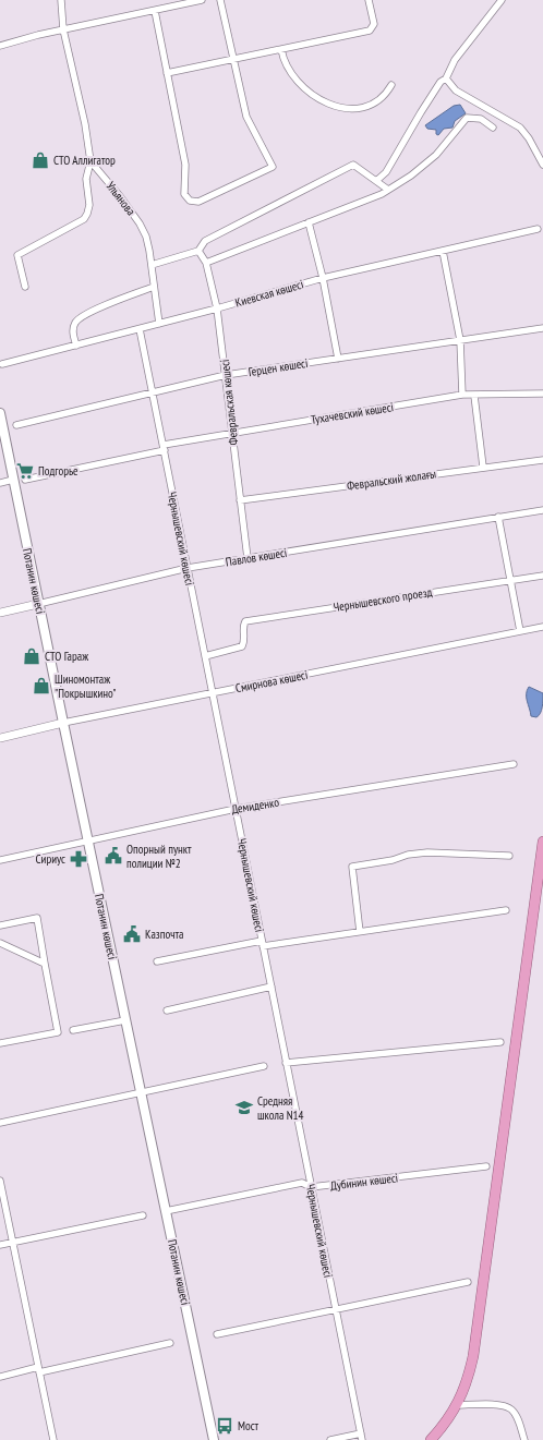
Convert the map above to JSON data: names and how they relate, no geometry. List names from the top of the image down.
{
  "streets": {
    "main road": ["Потанин көшесі"],
    "street": [
      "Ульянова",
      "Киевская көшесі",
      "Герцен көшесі",
      "Февральская көшесі",
      "Тухачевский көшесі",
      "Февральский жолағы",
      "Чернышевский көшесі",
      "Павлов көшесі",
      "Чернышевского проезд",
      "Смирнова көшесі",
      "Демиденко",
      "Дубинин көшесі"
    ]
  },
  "crossings": [
    ["Ульянова", "Киевская көшесі"],
    ["Киевская көшесі", "Февральская көшесі"],
    ["Киевская көшесі", "Чернышевский көшесі"],
    ["Герцен көшесі", "Февральская көшесі"],
    ["Герцен көшесі", "Чернышевский көшесі"],
    ["Февральская көшесі", "Тухачевский көшесі"],
    ["Февральская көшесі", "Февральский жолағы"],
    ["Февральская көшесі", "Павлов көшесі"],
    ["Тухачевский көшесі", "Чернышевский көшесі"],
    ["Чернышевский көшесі", "Павлов көшесі"],
    ["Чернышевский көшесі", "Чернышевского проезд"],
    ["Чернышевский көшесі", "Смирнова көшесі"],
    ["Чернышевский көшесі", "Демиденко"],
    ["Чернышевский көшесі", "Дубинин көшесі"],
    ["Павлов көшесі", "Потанин көшесі"],
    ["Потанин көшесі", "Смирнова көшесі"],
    ["Потанин көшесі", "Демиденко"],
    ["Потанин көшесі", "Дубинин көшесі"]
  ],
  "places": {
    "shop": ["СТО Аллигатор", "СТО Гараж", "Шиномонтаж \"Покрышкино\""],
    "supermarket": ["Подгорье"],
    "public building": ["Опорный пункт полиции №2", "Казпочта"],
    "pharmacy": ["Сириус"],
    "school or university": ["Средняя школа N14"],
    "bus stop": ["Мост"]
  }
}
